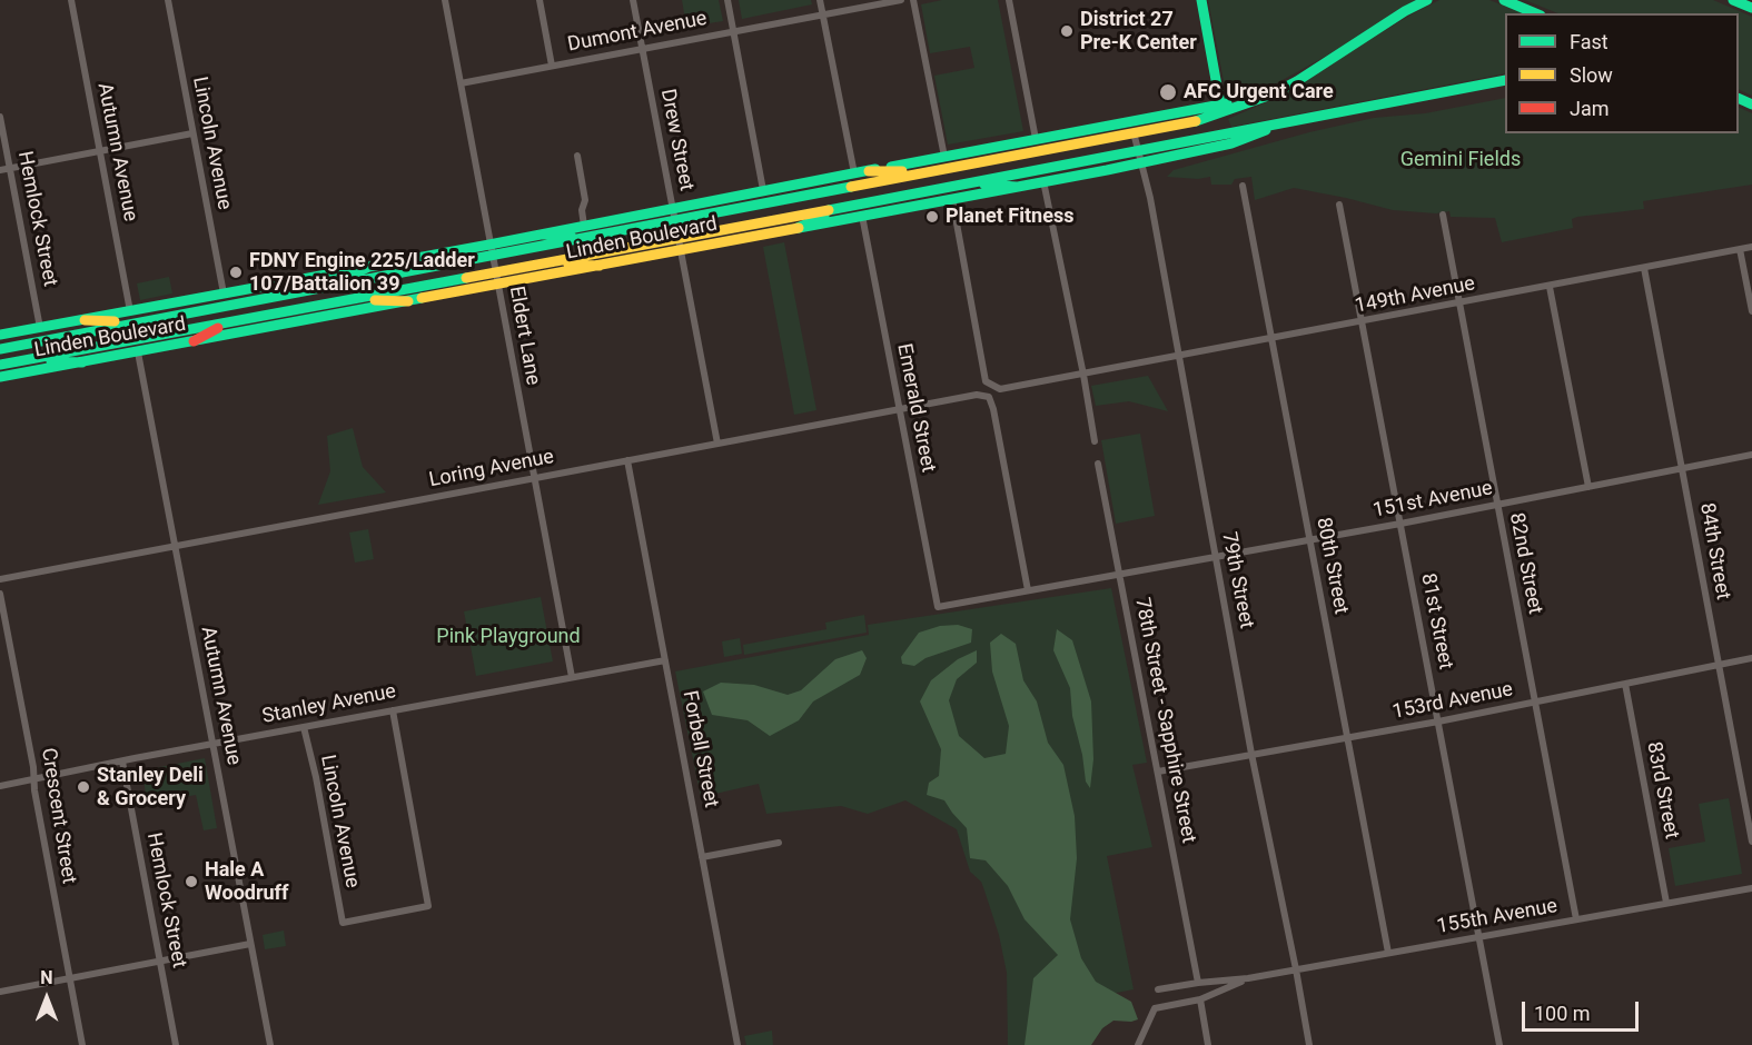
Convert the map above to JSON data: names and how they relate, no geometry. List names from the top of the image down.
{
  "streets": {
    "main road": ["Linden Boulevard"],
    "street": [
      "Dumont Avenue",
      "Drew Street",
      "Lincoln Avenue",
      "Autumn Avenue",
      "Hemlock Street",
      "149th Avenue",
      "Eldert Lane",
      "Emerald Street",
      "Loring Avenue",
      "151st Avenue",
      "84th Street",
      "82nd Street",
      "80th Street",
      "79th Street",
      "81st Street",
      "153rd Avenue",
      "Stanley Avenue",
      "78th Street - Sapphire Street",
      "Forbell Street",
      "83rd Street",
      "Crescent Street",
      "155th Avenue"
    ]
  },
  "crossings": [
    ["Dumont Avenue", "Drew Street"],
    ["Dumont Avenue", "Eldert Lane"],
    ["Drew Street", "Linden Boulevard"],
    ["Drew Street", "Loring Avenue"],
    ["Lincoln Avenue", "Linden Boulevard"],
    ["Lincoln Avenue", "Stanley Avenue"],
    ["Autumn Avenue", "Linden Boulevard"],
    ["Autumn Avenue", "Loring Avenue"],
    ["Autumn Avenue", "Stanley Avenue"],
    ["Hemlock Street", "Linden Boulevard"],
    ["Hemlock Street", "Stanley Avenue"],
    ["Linden Boulevard", "Eldert Lane"],
    ["Linden Boulevard", "Emerald Street"],
    ["Linden Boulevard", "79th Street"],
    ["149th Avenue", "84th Street"],
    ["149th Avenue", "82nd Street"],
    ["149th Avenue", "80th Street"],
    ["149th Avenue", "79th Street"],
    ["149th Avenue", "81st Street"],
    ["Eldert Lane", "Loring Avenue"],
    ["Eldert Lane", "Stanley Avenue"],
    ["Emerald Street", "Loring Avenue"],
    ["Loring Avenue", "Forbell Street"],
    ["151st Avenue", "84th Street"],
    ["151st Avenue", "82nd Street"],
    ["151st Avenue", "80th Street"],
    ["151st Avenue", "79th Street"],
    ["151st Avenue", "81st Street"],
    ["151st Avenue", "78th Street - Sapphire Street"],
    ["84th Street", "153rd Avenue"],
    ["82nd Street", "153rd Avenue"],
    ["82nd Street", "155th Avenue"],
    ["80th Street", "153rd Avenue"],
    ["80th Street", "155th Avenue"],
    ["79th Street", "153rd Avenue"],
    ["79th Street", "155th Avenue"],
    ["81st Street", "153rd Avenue"],
    ["81st Street", "155th Avenue"],
    ["153rd Avenue", "78th Street - Sapphire Street"],
    ["153rd Avenue", "83rd Street"],
    ["Stanley Avenue", "Forbell Street"],
    ["Stanley Avenue", "Crescent Street"],
    ["78th Street - Sapphire Street", "155th Avenue"],
    ["83rd Street", "155th Avenue"]
  ],
  "parks": ["Gemini Fields", "Pink Playground"],
  "places": [
    "District 27 Pre-K Center",
    "AFC Urgent Care",
    "Planet Fitness",
    "FDNY Engine 225/Ladder 107/Battalion 39",
    "Stanley Deli & Grocery",
    "Hale A Woodruff"
  ],
  "legend": ["Fast", "Slow", "Jam"],
  "scale_bar": "100 m",
  "north": "top"
}
